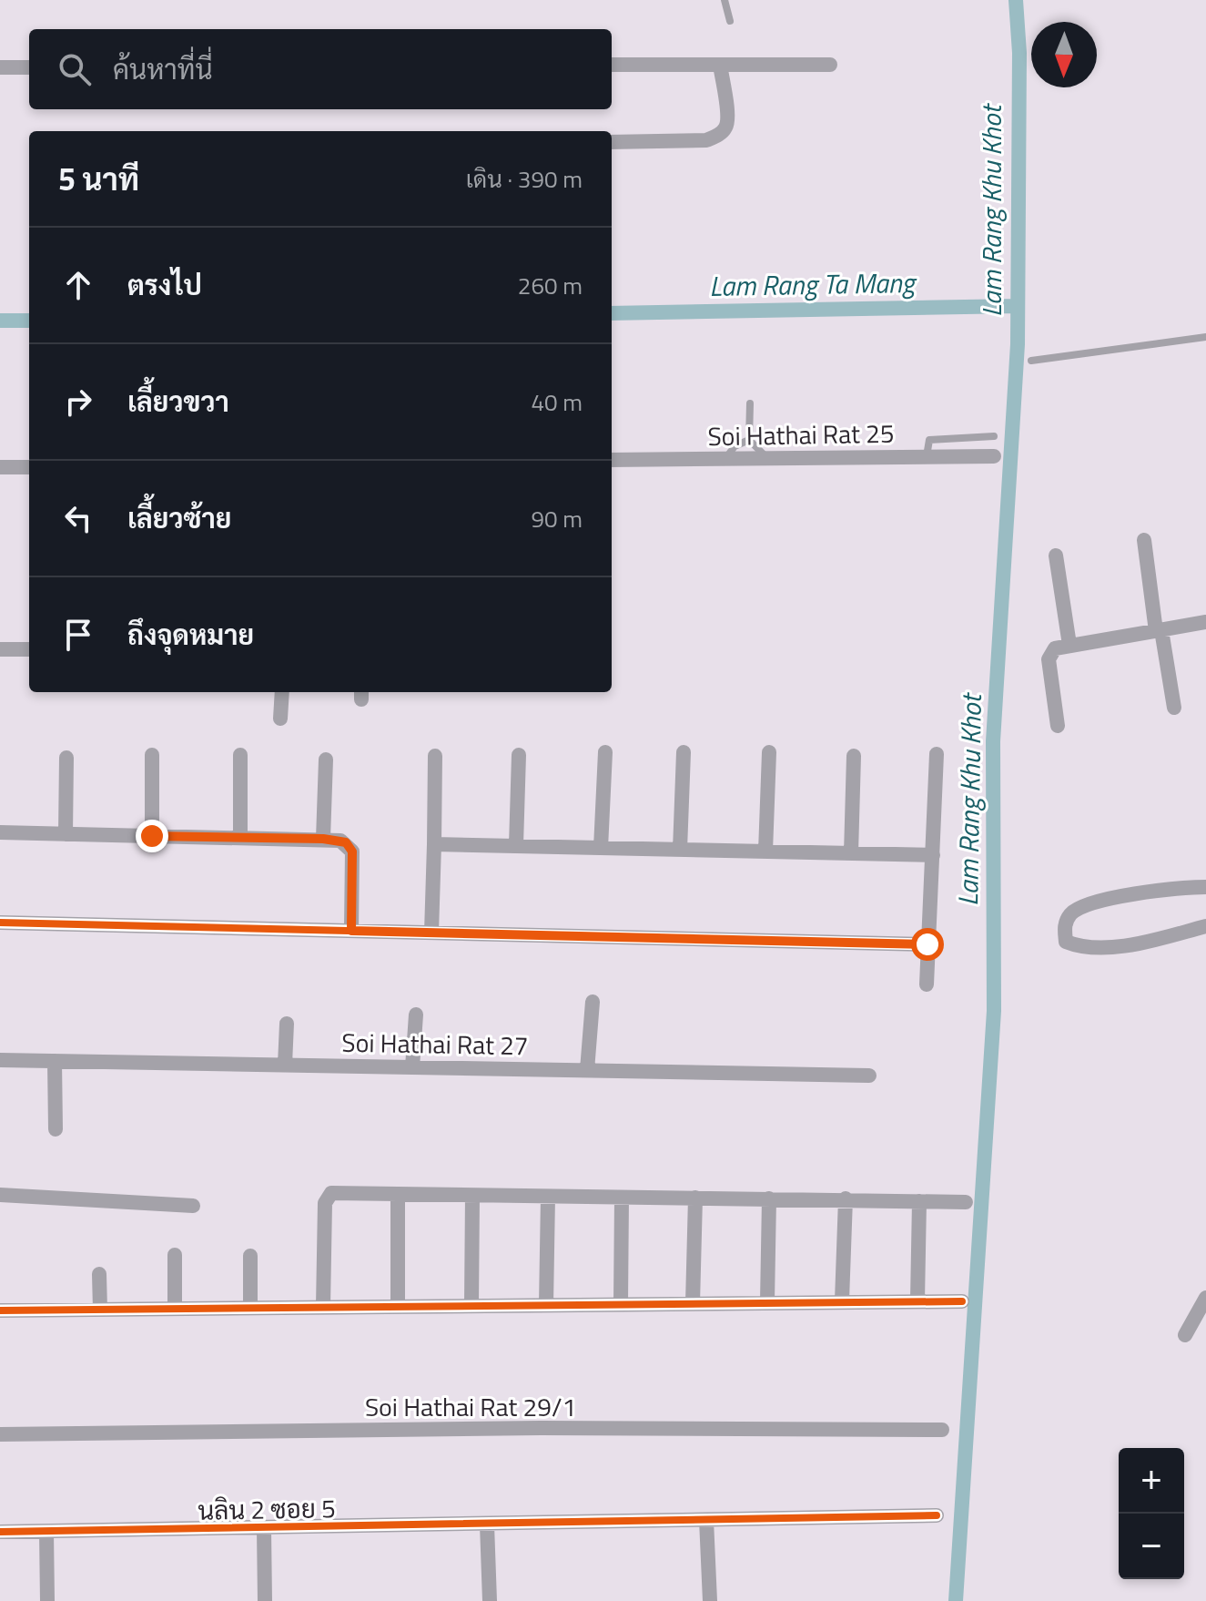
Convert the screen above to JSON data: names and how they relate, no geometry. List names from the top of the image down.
{
  "streets": {
    "street": [
      "Soi Hathai Rat 25",
      "Soi Hathai Rat 27",
      "Soi Hathai Rat 29/1",
      "นลิน 2 ซอย 5"
    ]
  },
  "water": ["Lam Rang Khu Khot", "Lam Rang Ta Mang"],
  "north": "bottom",
  "page": {
    "search": "ค้นหาที่นี่",
    "heading": ["5 นาที", "เดิน · 390 m"],
    "list": [
      ["ตรงไป", "260 m"],
      ["เลี้ยวขวา", "40 m"],
      ["เลี้ยวซ้าย", "90 m"],
      "ถึงจุดหมาย"
    ],
    "map_buttons": ["+", "−"]
  }
}
